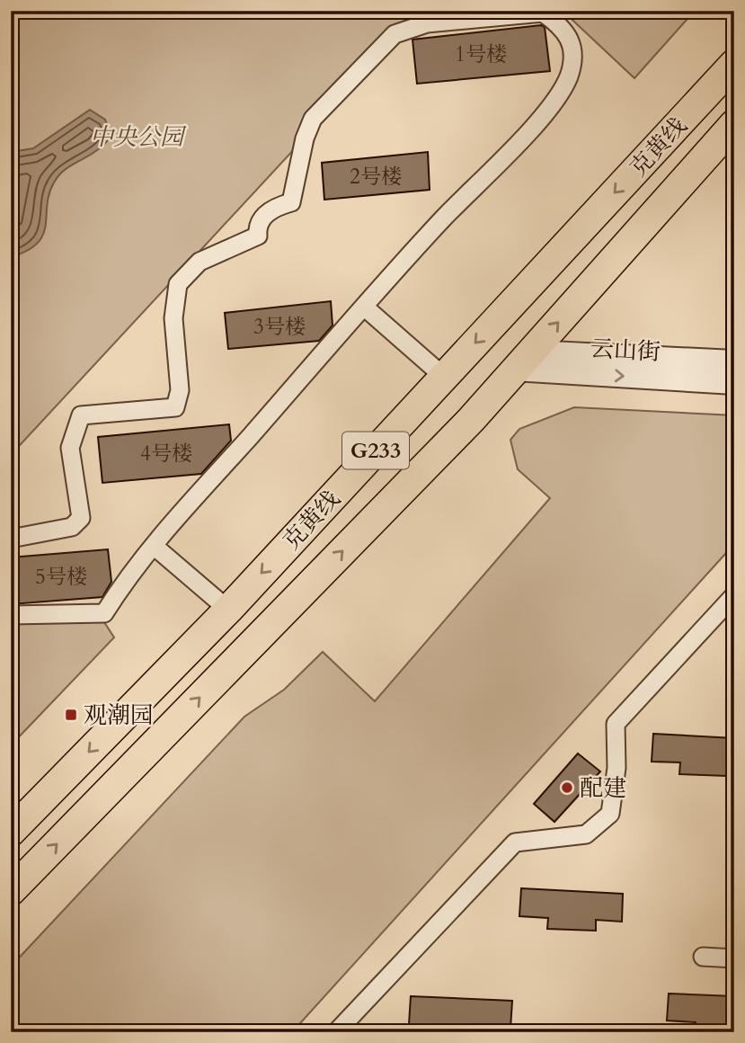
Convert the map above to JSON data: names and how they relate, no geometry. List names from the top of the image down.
{
  "streets": {
    "highway": ["克黄线", "G233"],
    "street": ["云山街"]
  },
  "crossings": [
    ["克黄线", "云山街"]
  ],
  "parks": ["中央公园"],
  "places": {
    "transit": ["观潮园"],
    "other": ["配建"]
  },
  "house_numbers": [
    "1号楼",
    "2号楼",
    "3号楼",
    "4号楼",
    "5号楼"
  ]
}
